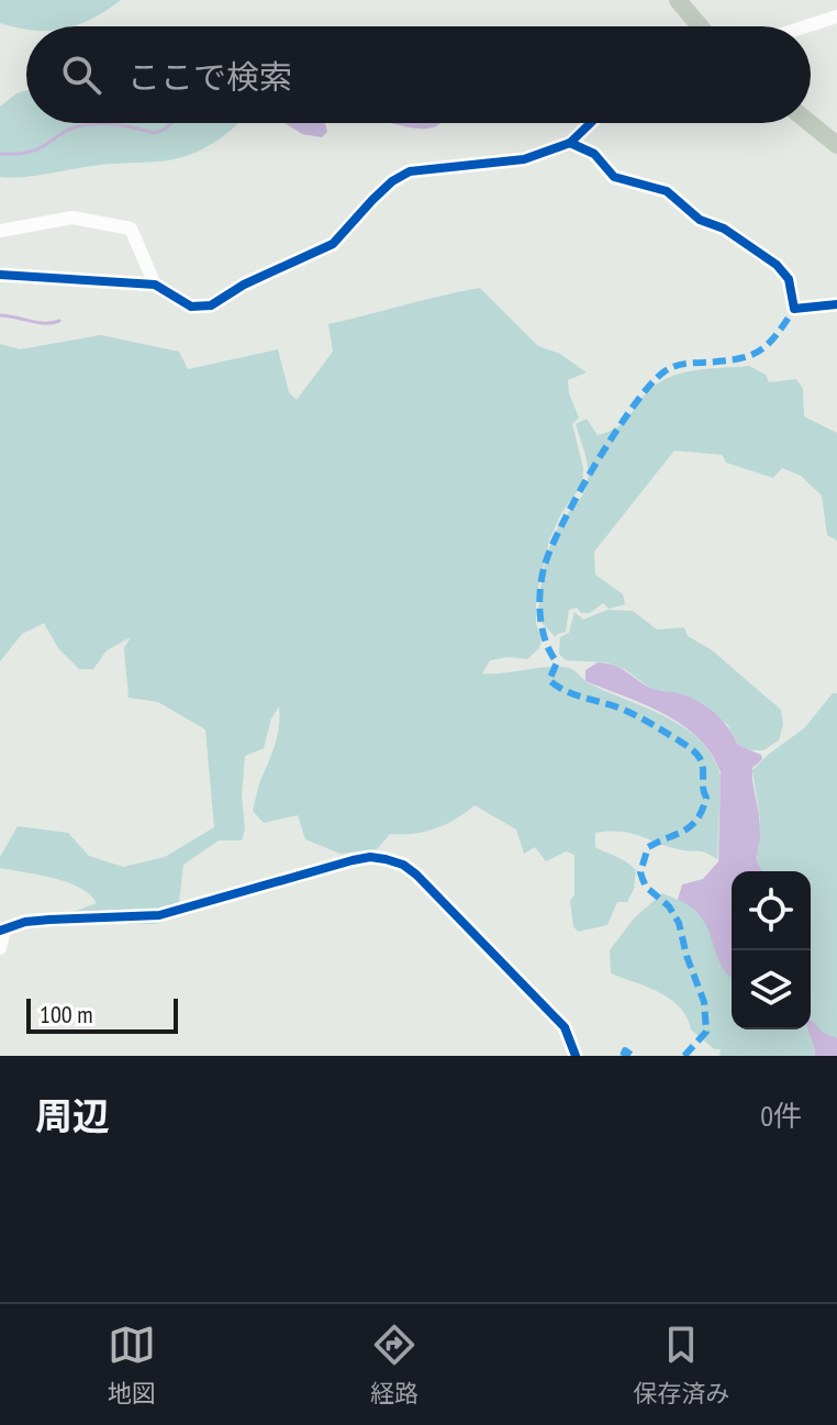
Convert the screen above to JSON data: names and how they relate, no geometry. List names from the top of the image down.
{
  "scale_bar": "100 m",
  "page": {
    "search": "ここで検索",
    "scale": "100 m",
    "heading": ["周辺", "0件"],
    "nav": ["地図", "経路", "保存済み"]
  }
}
